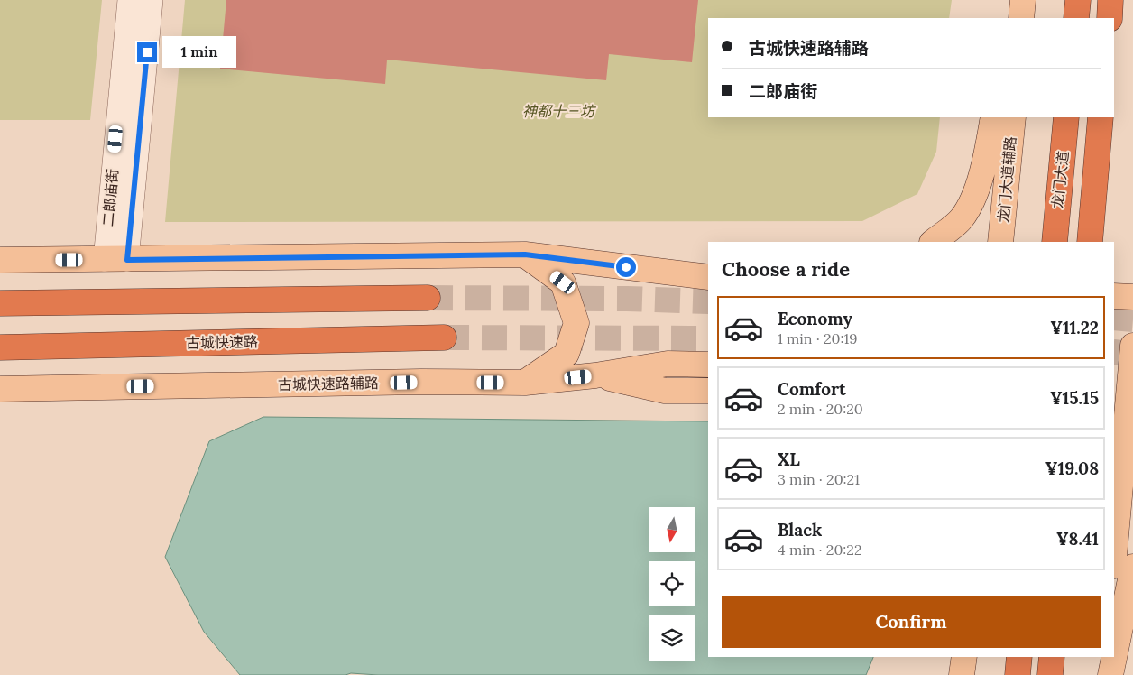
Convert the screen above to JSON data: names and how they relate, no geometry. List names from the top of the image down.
{
  "streets": {
    "highway": ["龙门大道", "古城快速路"],
    "main road": ["龙门大道辅路", "古城快速路辅路"],
    "street": ["二郎庙街"]
  },
  "parks": ["神都十三坊"],
  "north": "bottom",
  "page": {
    "banner": ["古城快速路辅路", "二郎庙街"],
    "bubble": "1 min",
    "heading": "Choose a ride",
    "list": [
      {
        "name": "Economy",
        "note": "1 min · 20:19",
        "value": "¥11.22"
      },
      {
        "name": "Comfort",
        "note": "2 min · 20:20",
        "value": "¥15.15"
      },
      {
        "name": "XL",
        "note": "3 min · 20:21",
        "value": "¥19.08"
      },
      {
        "name": "Black",
        "note": "4 min · 20:22",
        "value": "¥8.41"
      }
    ],
    "buttons": "Confirm"
  }
}
